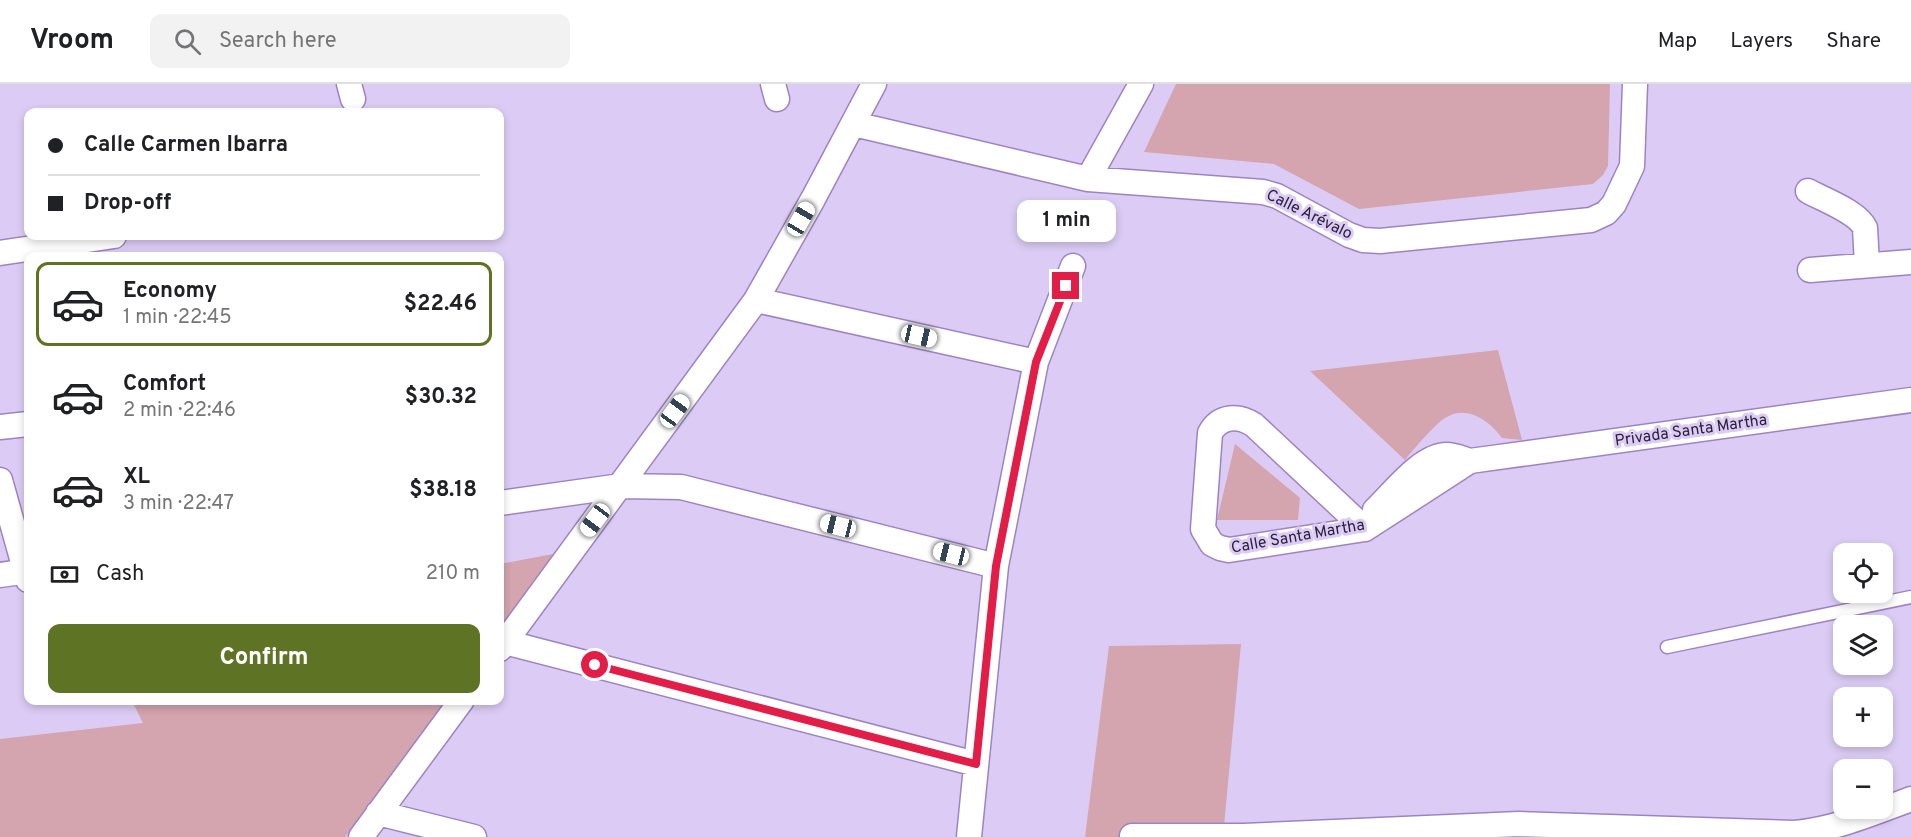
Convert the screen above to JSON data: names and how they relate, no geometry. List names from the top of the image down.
{
  "streets": {
    "street": ["Calle Arévalo", "Privada Santa Martha", "Calle Santa Martha"]
  },
  "crossings": [
    ["Privada Santa Martha", "Calle Santa Martha"]
  ],
  "page": {
    "header": "Vroom",
    "search": "Search here",
    "nav": ["Map", "Layers", "Share"],
    "banner": ["Calle Carmen Ibarra", "Drop-off"],
    "bubble": "1 min",
    "list": [
      {
        "name": "Economy",
        "note": "1 min · 22:45",
        "value": "$22.46"
      },
      {
        "name": "Comfort",
        "note": "2 min · 22:46",
        "value": "$30.32"
      },
      {
        "name": "XL",
        "note": "3 min · 22:47",
        "value": "$38.18"
      }
    ],
    "pay": ["Cash", "210 m"],
    "map_buttons": ["+", "−"],
    "buttons": "Confirm"
  }
}
